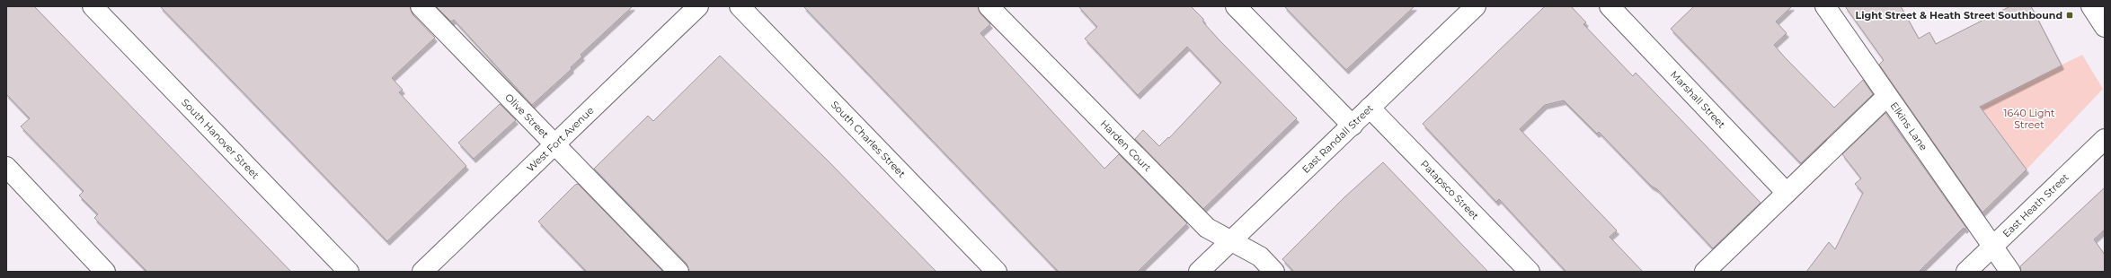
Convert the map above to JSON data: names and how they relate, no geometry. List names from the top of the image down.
{
  "streets": {
    "street": [
      "Marshall Street",
      "Olive Street",
      "Elkins Lane",
      "South Hanover Street",
      "West Fort Avenue",
      "South Charles Street",
      "East Randall Street",
      "Harden Court",
      "Patapsco Street",
      "East Heath Street"
    ]
  },
  "crossings": [
    ["Olive Street", "West Fort Avenue"],
    ["Elkins Lane", "East Heath Street"],
    ["East Randall Street", "Harden Court"],
    ["East Randall Street", "Patapsco Street"]
  ],
  "parks": ["1640 Light Street"],
  "places": {
    "transit": ["Light Street & Heath Street Southbound"]
  }
}
